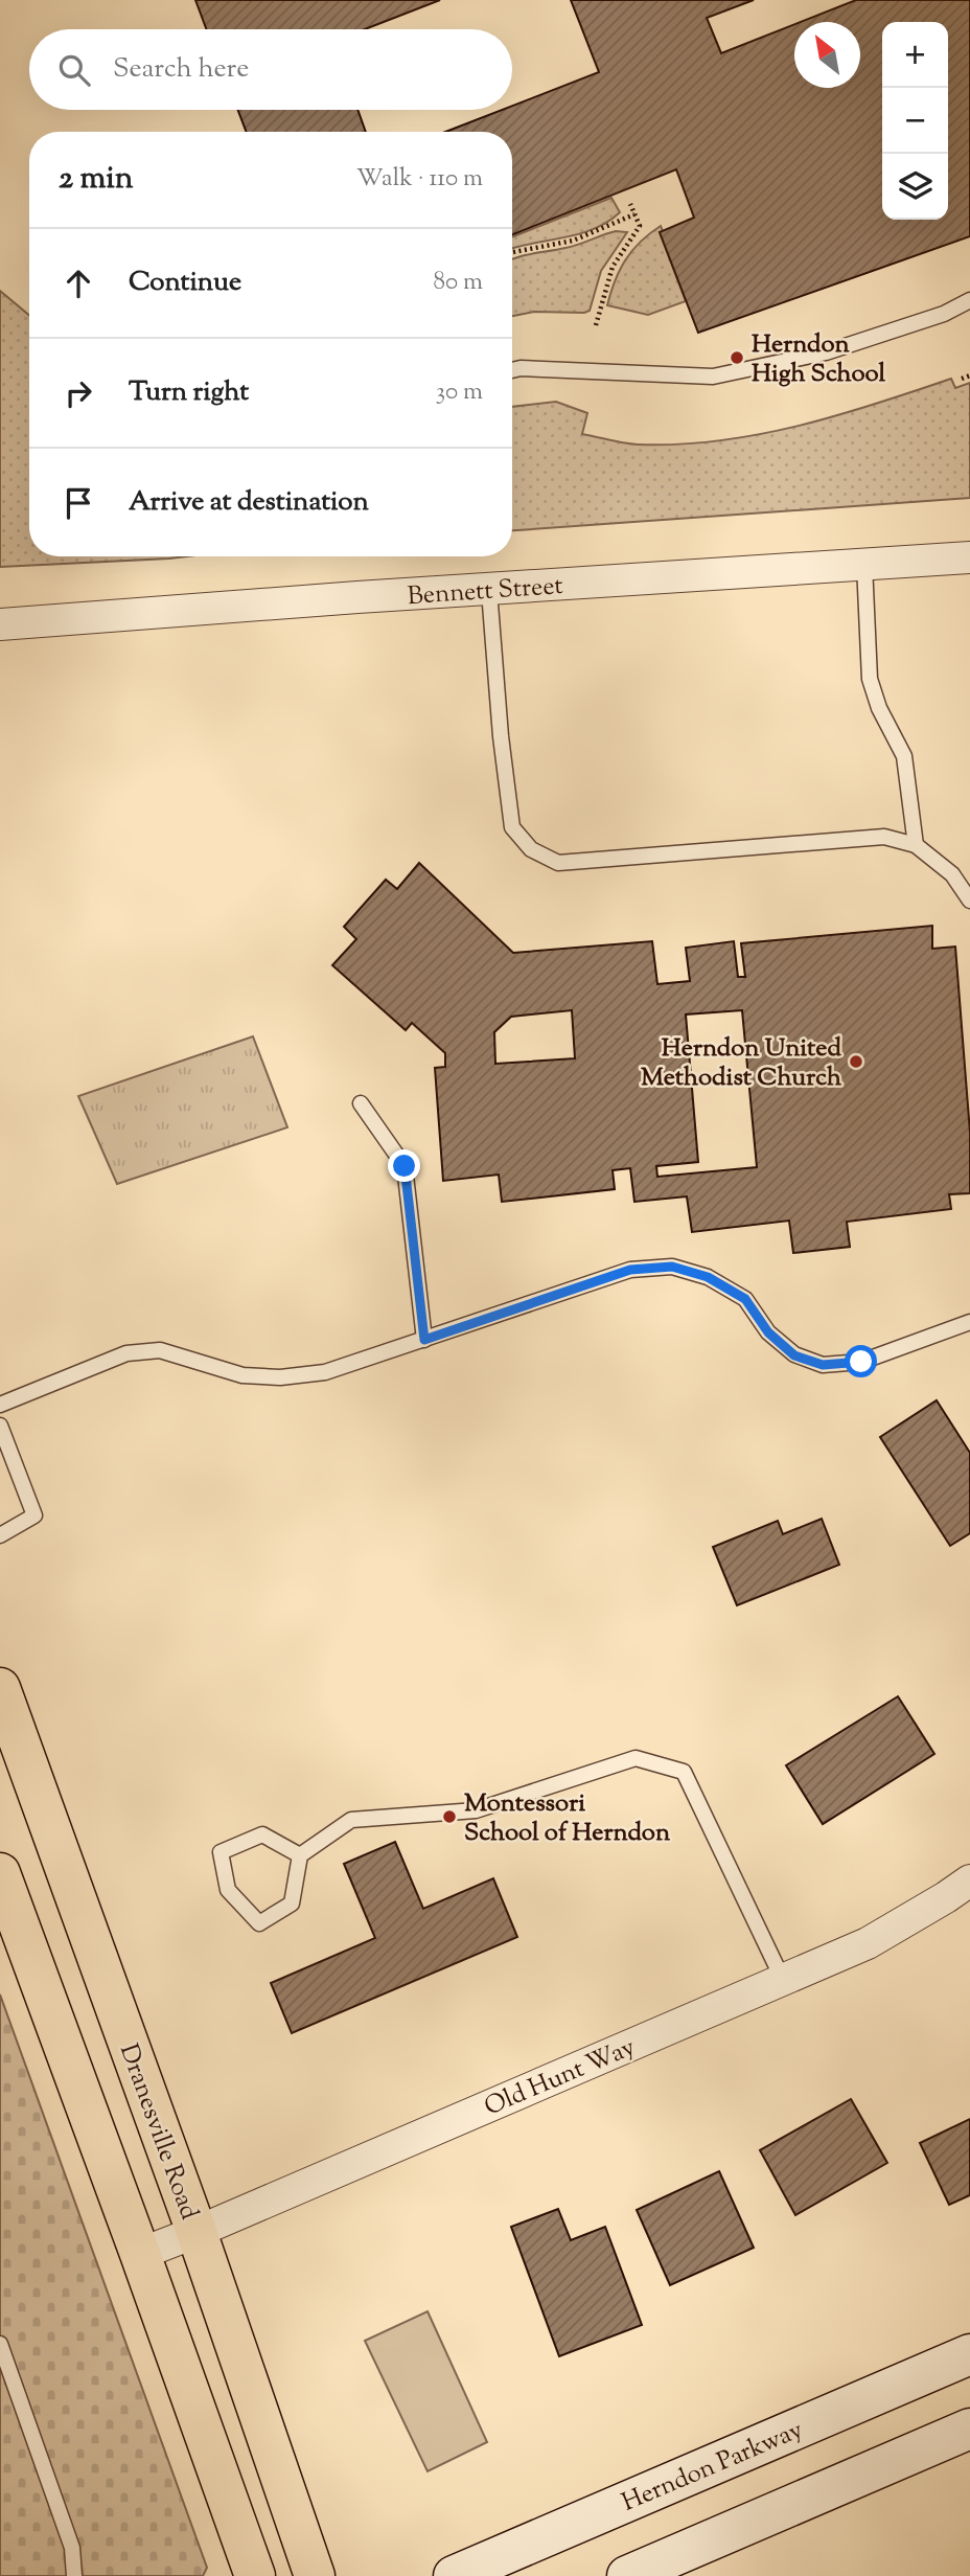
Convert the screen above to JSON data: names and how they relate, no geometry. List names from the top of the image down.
{
  "streets": {
    "main road": ["Dranesville Road", "Herndon Parkway"],
    "street": ["Bennett Street", "Old Hunt Way"]
  },
  "crossings": [
    ["Old Hunt Way", "Dranesville Road"]
  ],
  "places": ["Herndon High School", "Herndon United Methodist Church", "Montessori School of Herndon"],
  "north": "top left",
  "page": {
    "map_buttons": ["+", "−"],
    "search": "Search here",
    "heading": ["2 min", "Walk · 110 m"],
    "list": [
      ["Continue", "80 m"],
      ["Turn right", "30 m"],
      "Arrive at destination"
    ]
  }
}
